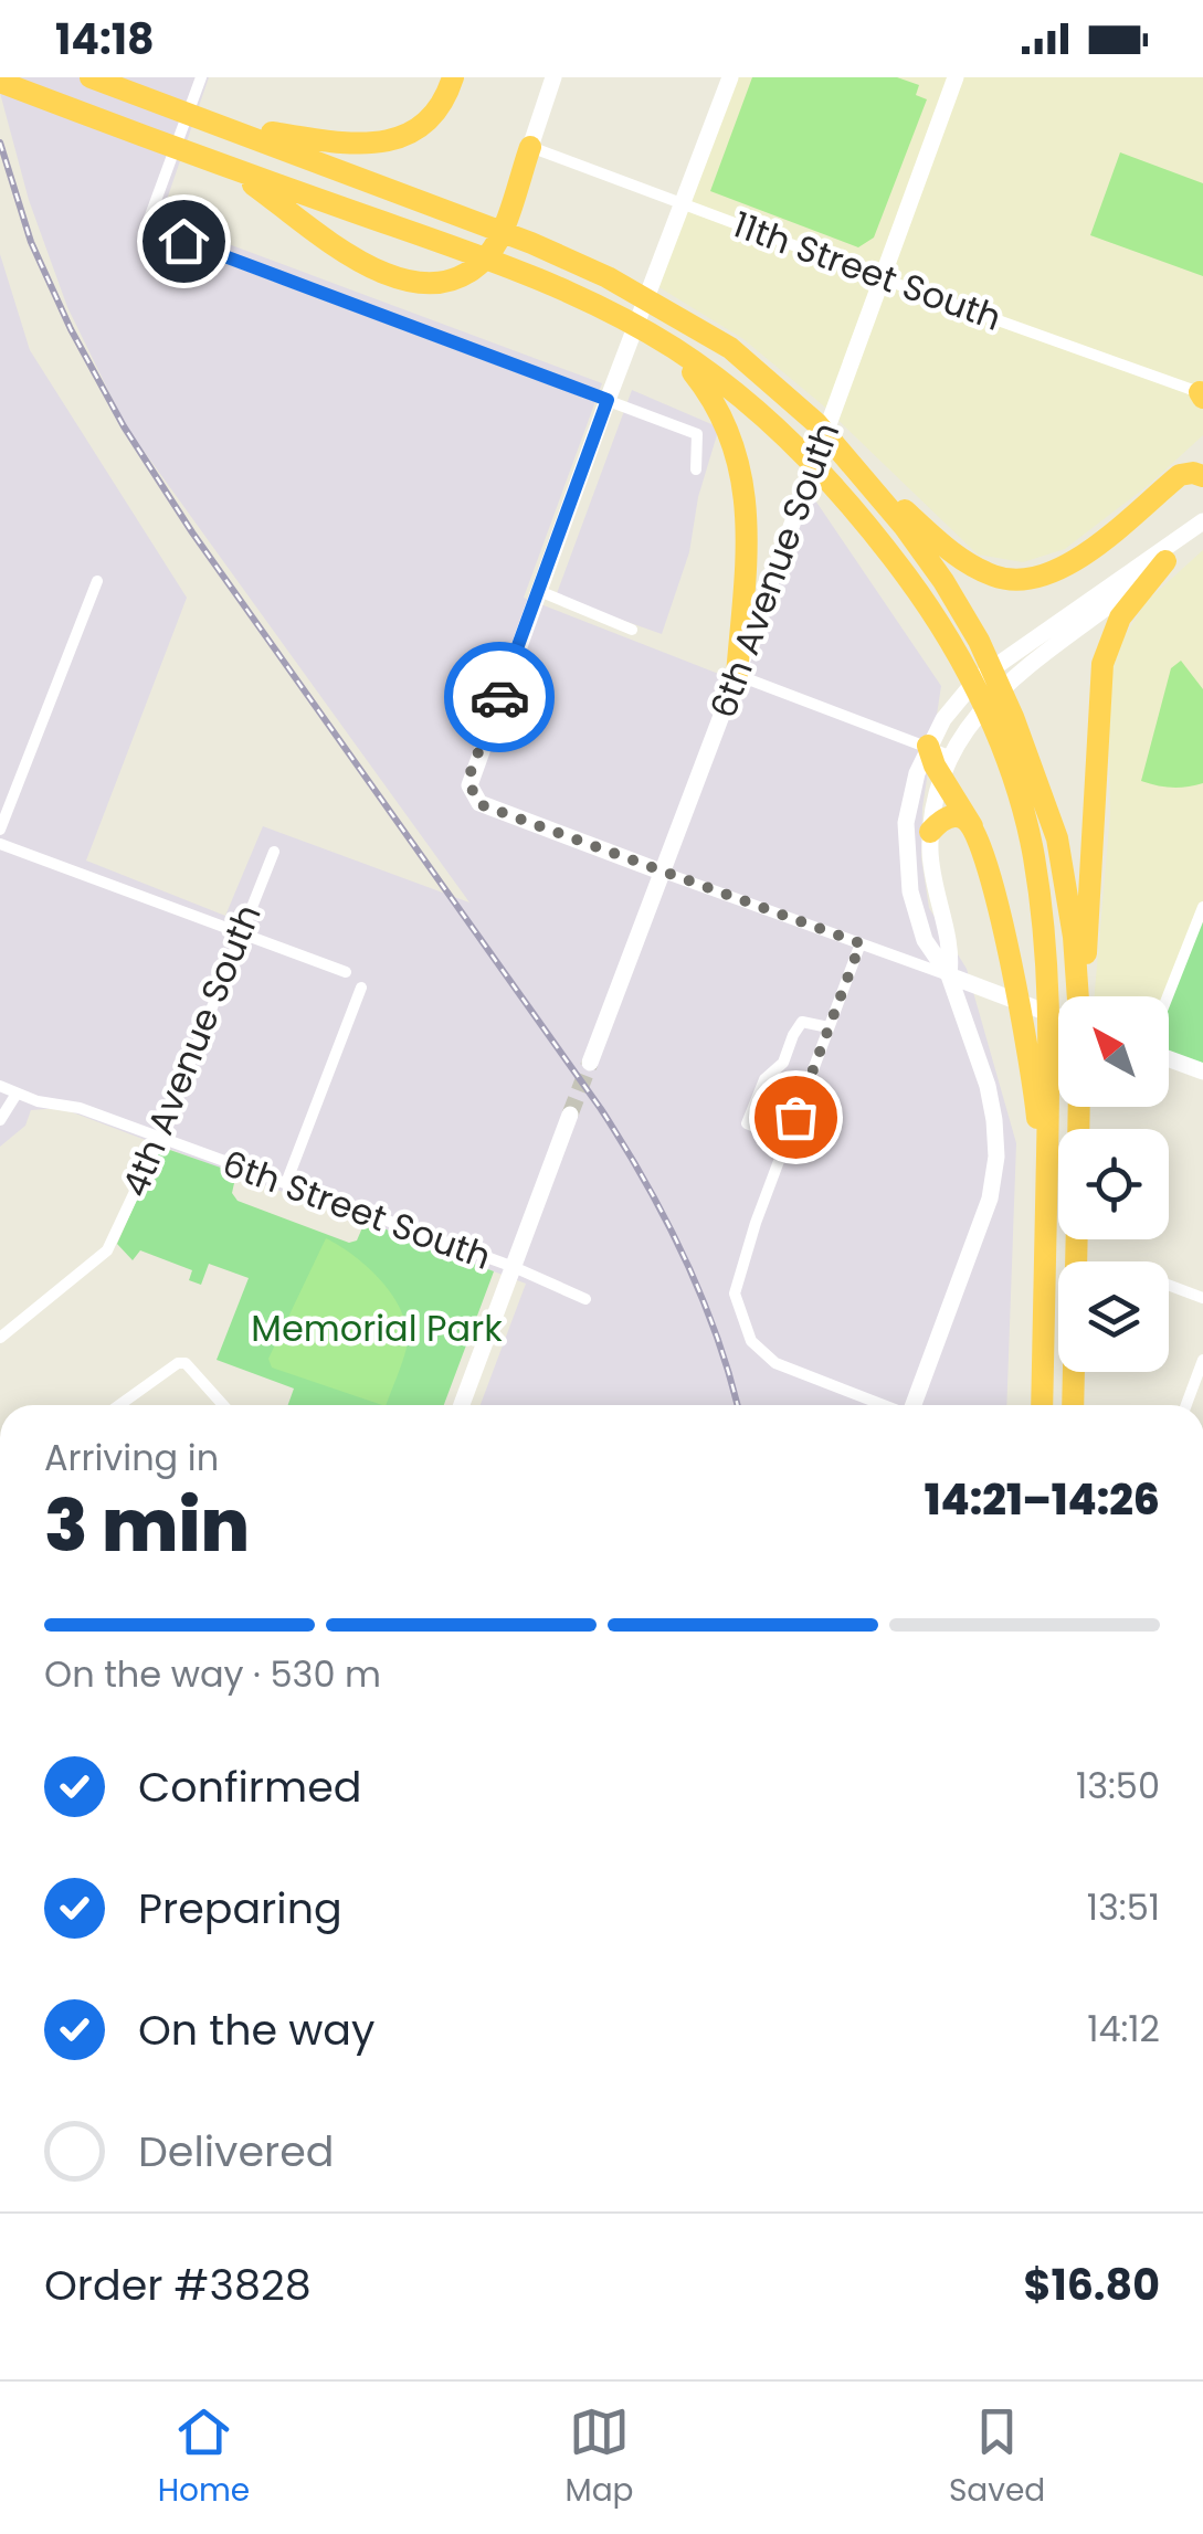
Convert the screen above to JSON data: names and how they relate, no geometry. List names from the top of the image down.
{
  "streets": {
    "main road": ["6th Avenue South"],
    "street": ["11th Street South", "4th Avenue South", "6th Street South"]
  },
  "crossings": [
    ["11th Street South", "6th Avenue South"],
    ["4th Avenue South", "6th Street South"]
  ],
  "parks": ["Memorial Park"],
  "north": "top left",
  "page": {
    "status": "14:18",
    "heading": ["3 min", "Arriving in", "14:21–14:26"],
    "panel": ["Order #3828", "$16.80"],
    "bar": "On the way · 530 m",
    "list": [
      ["Confirmed", "13:50"],
      ["Preparing", "13:51"],
      ["On the way", "14:12"],
      "Delivered"
    ],
    "tabs": ["Home", "Map", "Saved"]
  }
}
